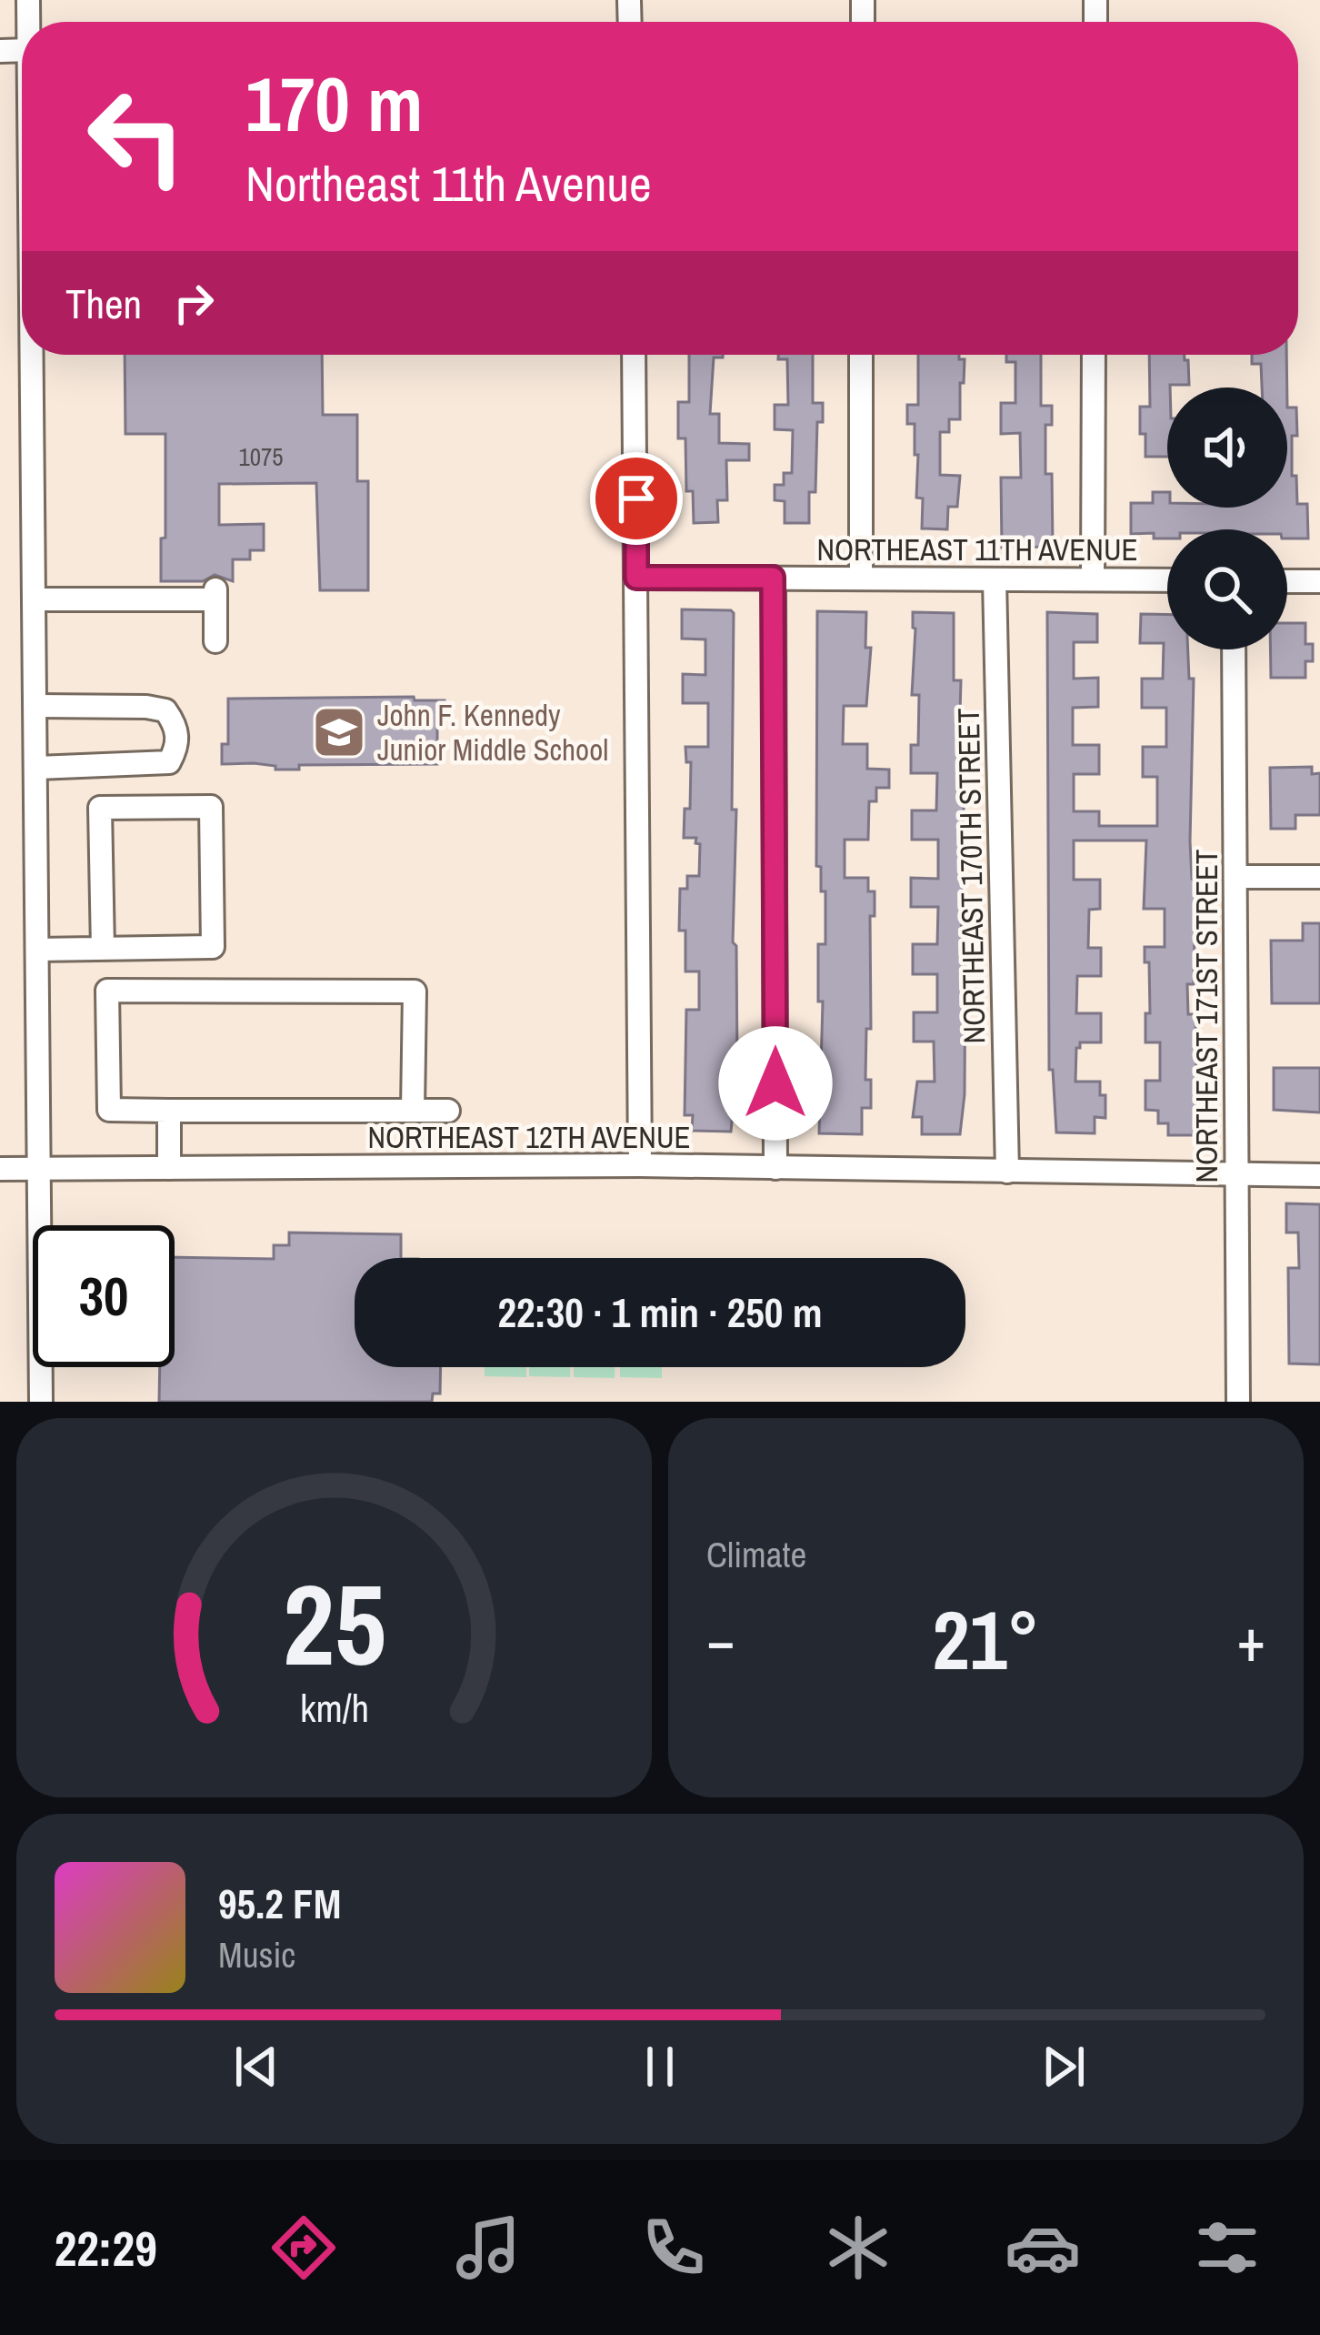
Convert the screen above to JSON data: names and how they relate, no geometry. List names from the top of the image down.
{
  "streets": {
    "street": [
      "NORTHEAST 11TH AVENUE",
      "NORTHEAST 170TH STREET",
      "NORTHEAST 171ST STREET",
      "NORTHEAST 12TH AVENUE"
    ]
  },
  "crossings": [
    ["NORTHEAST 11TH AVENUE", "NORTHEAST 170TH STREET"],
    ["NORTHEAST 170TH STREET", "NORTHEAST 12TH AVENUE"],
    ["NORTHEAST 171ST STREET", "NORTHEAST 12TH AVENUE"]
  ],
  "places": {
    "school or university": ["John F. Kennedy Junior Middle School"]
  },
  "house_numbers": ["1075"],
  "page": {
    "turn": ["170 m", "Northeast 11th Avenue"],
    "then": "Then",
    "limit": "30",
    "trip": "22:30 · 1 min · 250 m",
    "tile": "Climate",
    "heat": ["−", "21°", "+"],
    "song": ["95.2 FM", "Music"],
    "tabs": "22:29",
    "gauge": ["25", "km/h"]
  }
}
